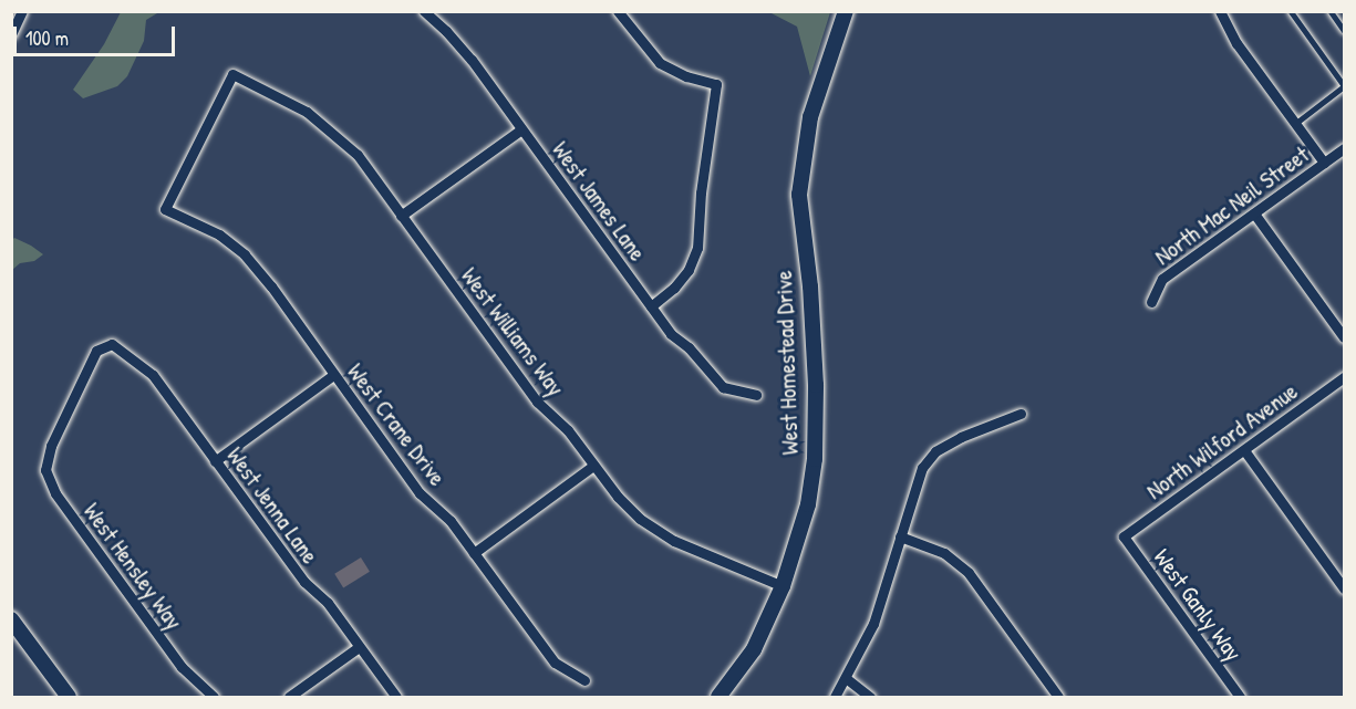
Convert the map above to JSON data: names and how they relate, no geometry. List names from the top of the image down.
{
  "streets": {
    "street": [
      "West James Lane",
      "North Mac Neil Street",
      "West Williams Way",
      "West Homestead Drive",
      "West Crane Drive",
      "North Wilford Avenue",
      "West Jenna Lane",
      "West Hensley Way",
      "West Ganly Way"
    ]
  },
  "crossings": [
    ["West Williams Way", "West Homestead Drive"],
    ["West Williams Way", "West Crane Drive"],
    ["North Wilford Avenue", "West Ganly Way"],
    ["West Jenna Lane", "West Hensley Way"]
  ],
  "scale_bar": "100 m"
}
